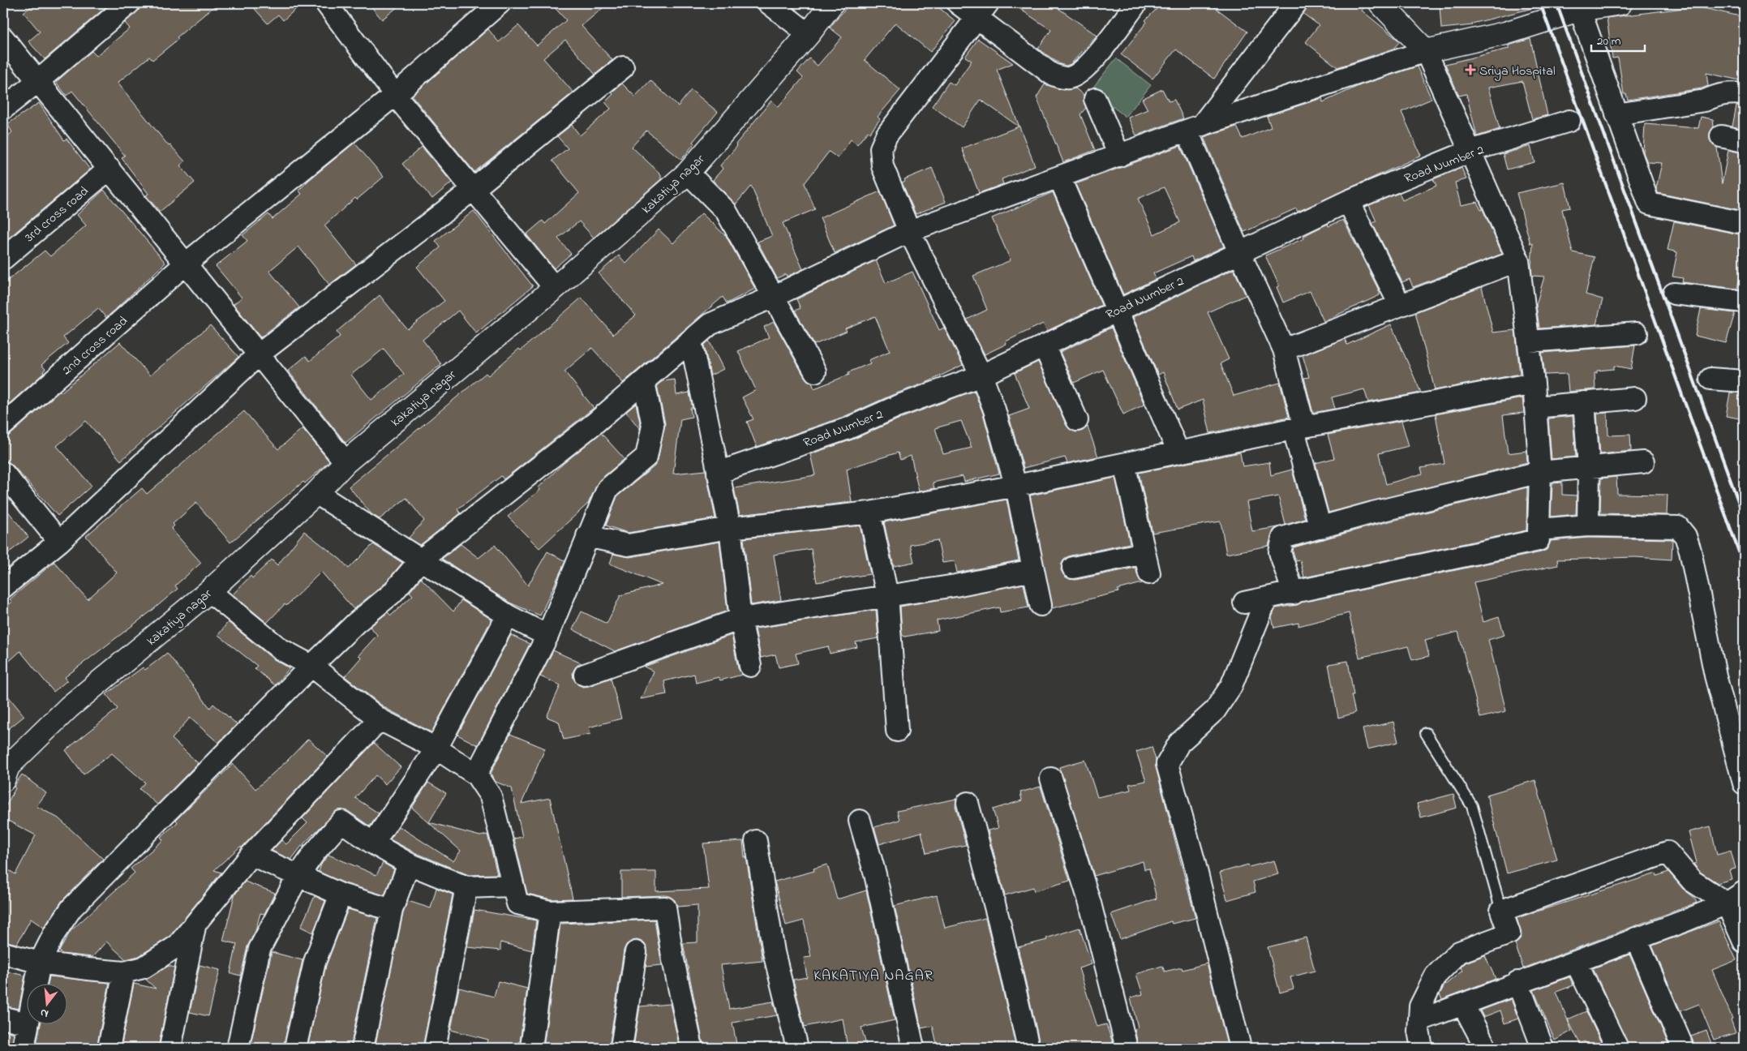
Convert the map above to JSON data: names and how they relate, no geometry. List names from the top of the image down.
{
  "streets": {
    "street": [
      "Road Number 2",
      "kakatiya nagar",
      "3rd cross road",
      "2nd cross road"
    ]
  },
  "districts": ["KAKATIYA NAGAR"],
  "places": {
    "health": ["Sriya Hospital"]
  },
  "scale_bar": "20 m",
  "north": "bottom"
}
